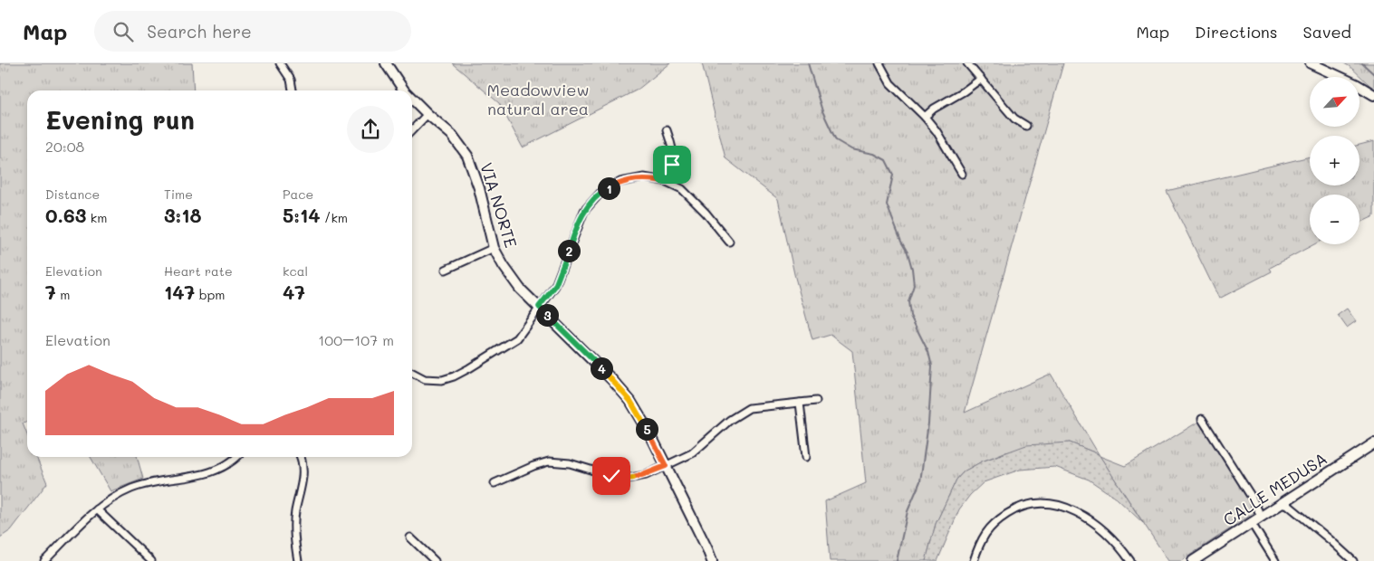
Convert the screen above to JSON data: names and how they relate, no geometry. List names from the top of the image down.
{
  "streets": {
    "street": ["VIA NORTE", "CALLE MEDUSA"]
  },
  "parks": ["Meadowview natural area"],
  "north": "top right",
  "page": {
    "header": "Map",
    "search": "Search here",
    "nav": ["Map", "Directions", "Saved"],
    "map_buttons": ["+", "−"],
    "heading": ["Evening run", "20:08"],
    "stats": [
      ["Distance", "0.63 km"],
      ["Time", "3:18"],
      ["Pace", "5:14 /km"],
      ["Elevation", "7 m"],
      ["Heart rate", "147 bpm"],
      ["kcal", "47"]
    ],
    "pins": [
      "1",
      "2",
      "3",
      "4",
      "5"
    ],
    "chart": ["Elevation", "100–107 m"]
  }
}
